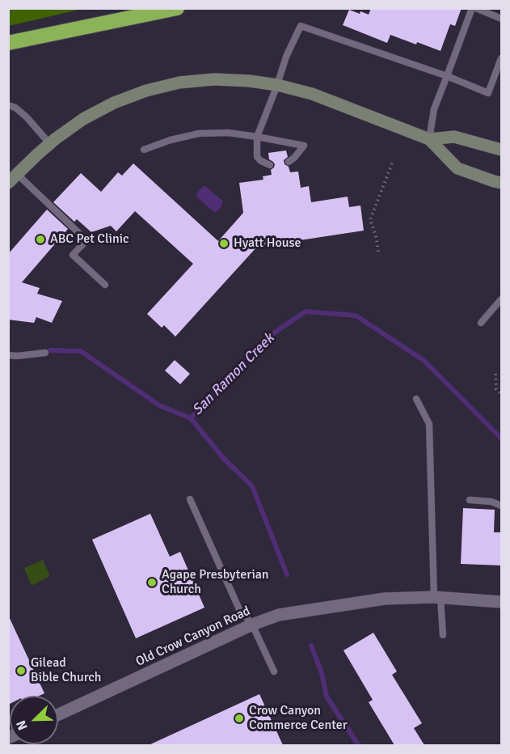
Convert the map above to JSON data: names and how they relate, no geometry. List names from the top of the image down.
{
  "streets": {
    "street": ["Old Crow Canyon Road"]
  },
  "water": ["San Ramon Creek"],
  "places": [
    "ABC Pet Clinic",
    "Hyatt House",
    "Agape Presbyterian Church",
    "Gilead Bible Church",
    "Crow Canyon Commerce Center"
  ],
  "north": "bottom left"
}
